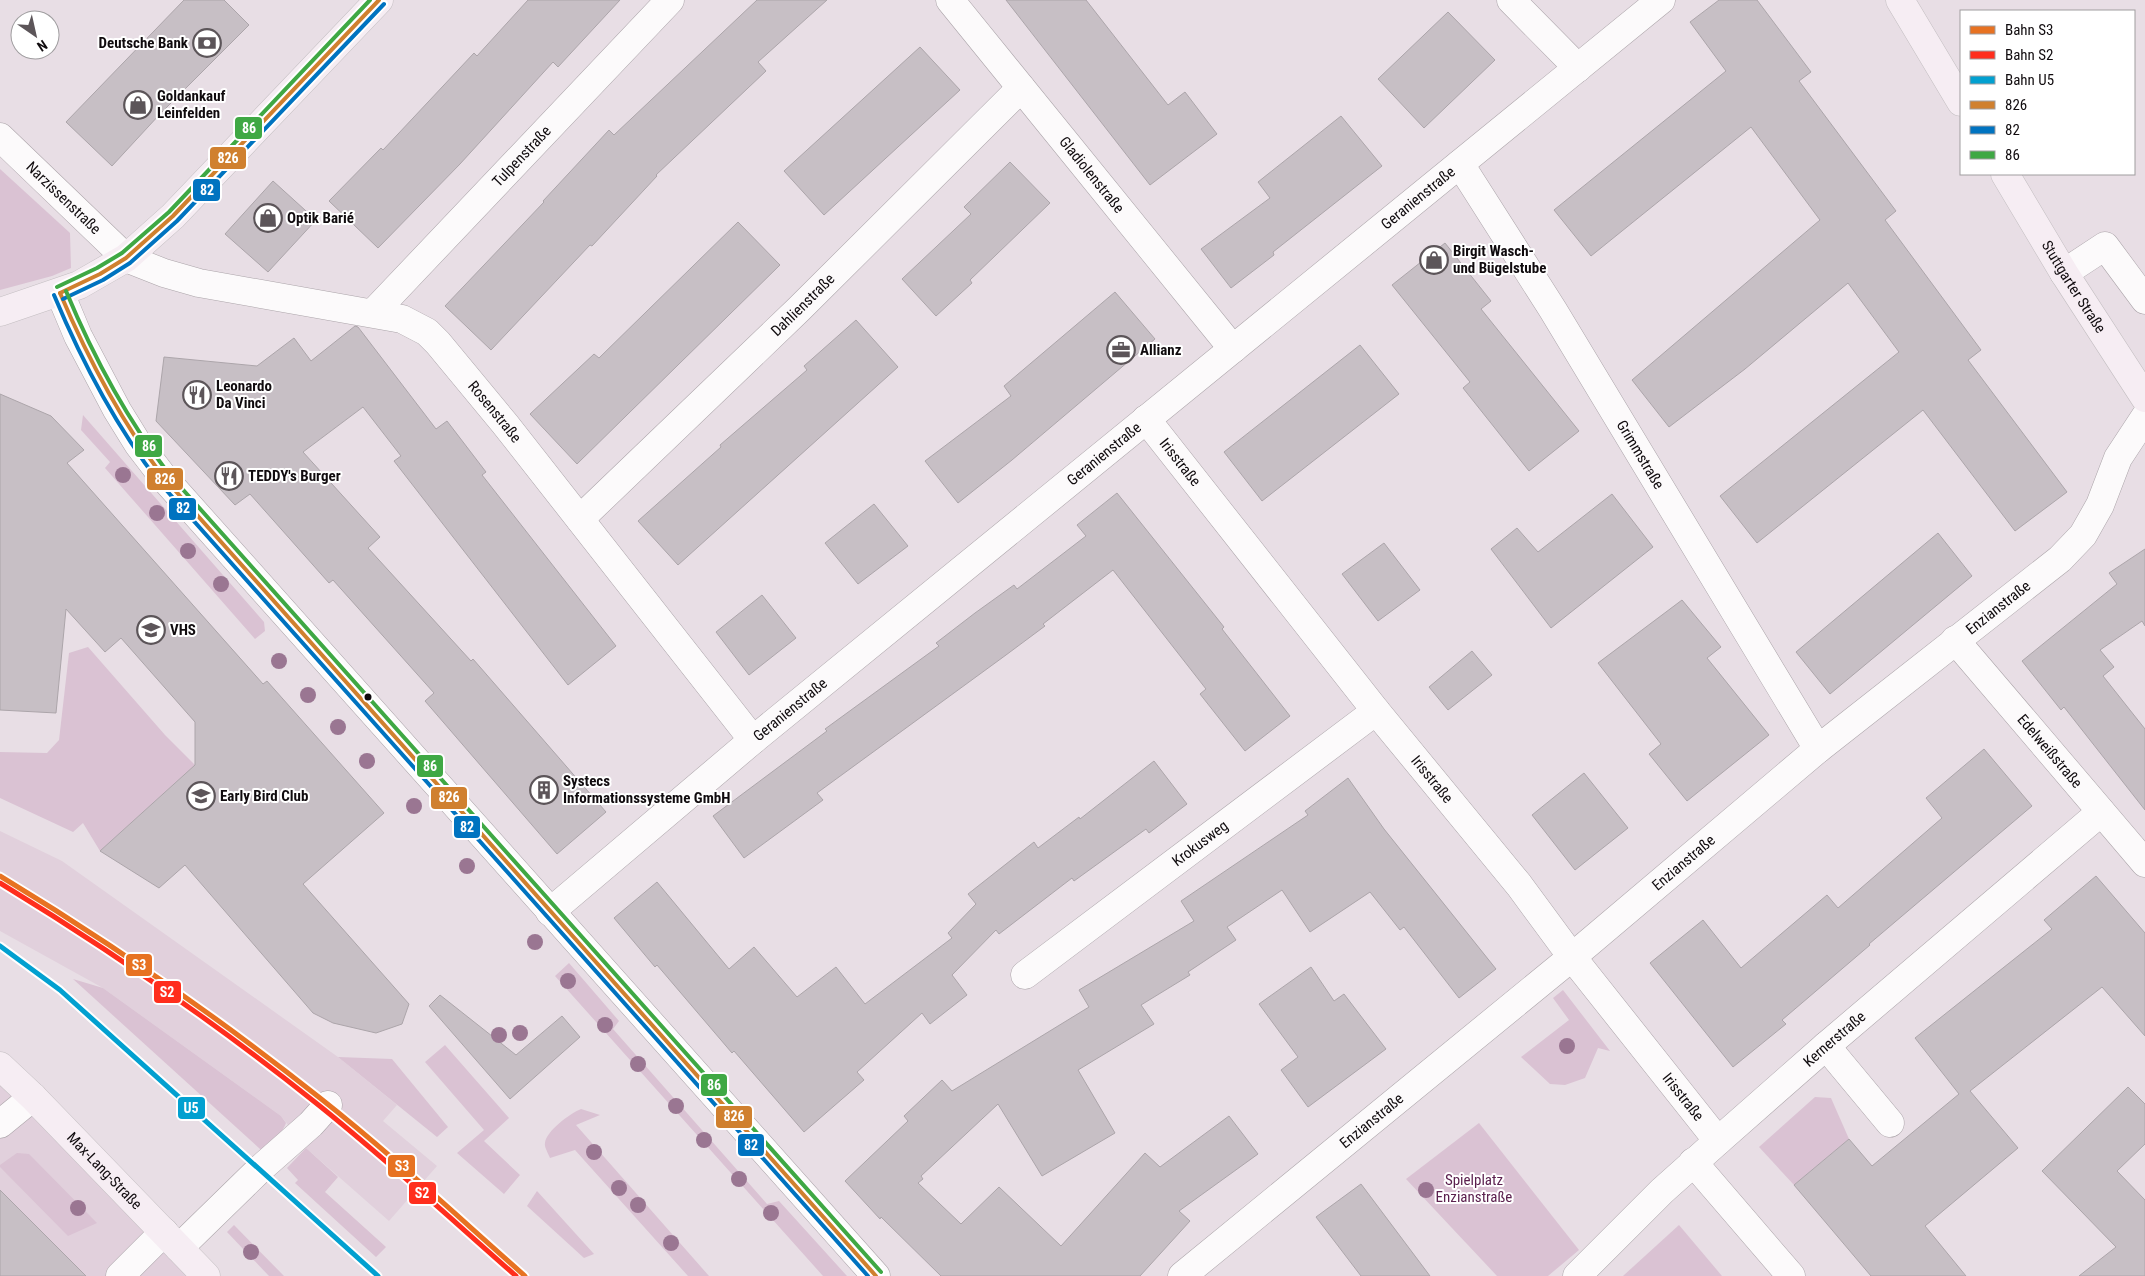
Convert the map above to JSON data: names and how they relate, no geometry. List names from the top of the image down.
{
  "streets": {
    "main road": ["Stuttgarter Straße", "Max-Lang-Straße"],
    "street": [
      "Tulpenstraße",
      "Gladiolenstraße",
      "Narzissenstraße",
      "Geranienstraße",
      "Dahlienstraße",
      "Rosenstraße",
      "Grimmstraße",
      "Irisstraße",
      "Enzianstraße",
      "Edelweißstraße",
      "Krokusweg",
      "Kernerstraße"
    ]
  },
  "crossings": [
    ["Tulpenstraße", "Rosenstraße"],
    ["Gladiolenstraße", "Geranienstraße"],
    ["Gladiolenstraße", "Dahlienstraße"],
    ["Narzissenstraße", "Rosenstraße"],
    ["Geranienstraße", "Rosenstraße"],
    ["Geranienstraße", "Grimmstraße"],
    ["Geranienstraße", "Irisstraße"],
    ["Dahlienstraße", "Rosenstraße"],
    ["Grimmstraße", "Enzianstraße"],
    ["Irisstraße", "Enzianstraße"],
    ["Irisstraße", "Krokusweg"],
    ["Irisstraße", "Kernerstraße"],
    ["Enzianstraße", "Edelweißstraße"],
    ["Edelweißstraße", "Kernerstraße"]
  ],
  "parks": ["Spielplatz Enzianstraße"],
  "places": {
    "bank": ["Deutsche Bank"],
    "shop": ["Goldankauf Leinfelden", "Optik Barié", "Birgit Wasch- und Bügelstube"],
    "office": ["Allianz"],
    "restaurant": ["Leonardo Da Vinci", "TEDDY's Burger"],
    "school or university": ["VHS", "Early Bird Club"],
    "building": ["Systecs Informationssysteme GmbH"]
  },
  "lines": [
    "transit line 826",
    "transit line 86",
    "transit line 82",
    "rail line S3",
    "rail line S2",
    "rail line U5"
  ],
  "legend": [
    "Bahn S3",
    "Bahn S2",
    "Bahn U5",
    "826",
    "82",
    "86"
  ],
  "north": "bottom right"
}
